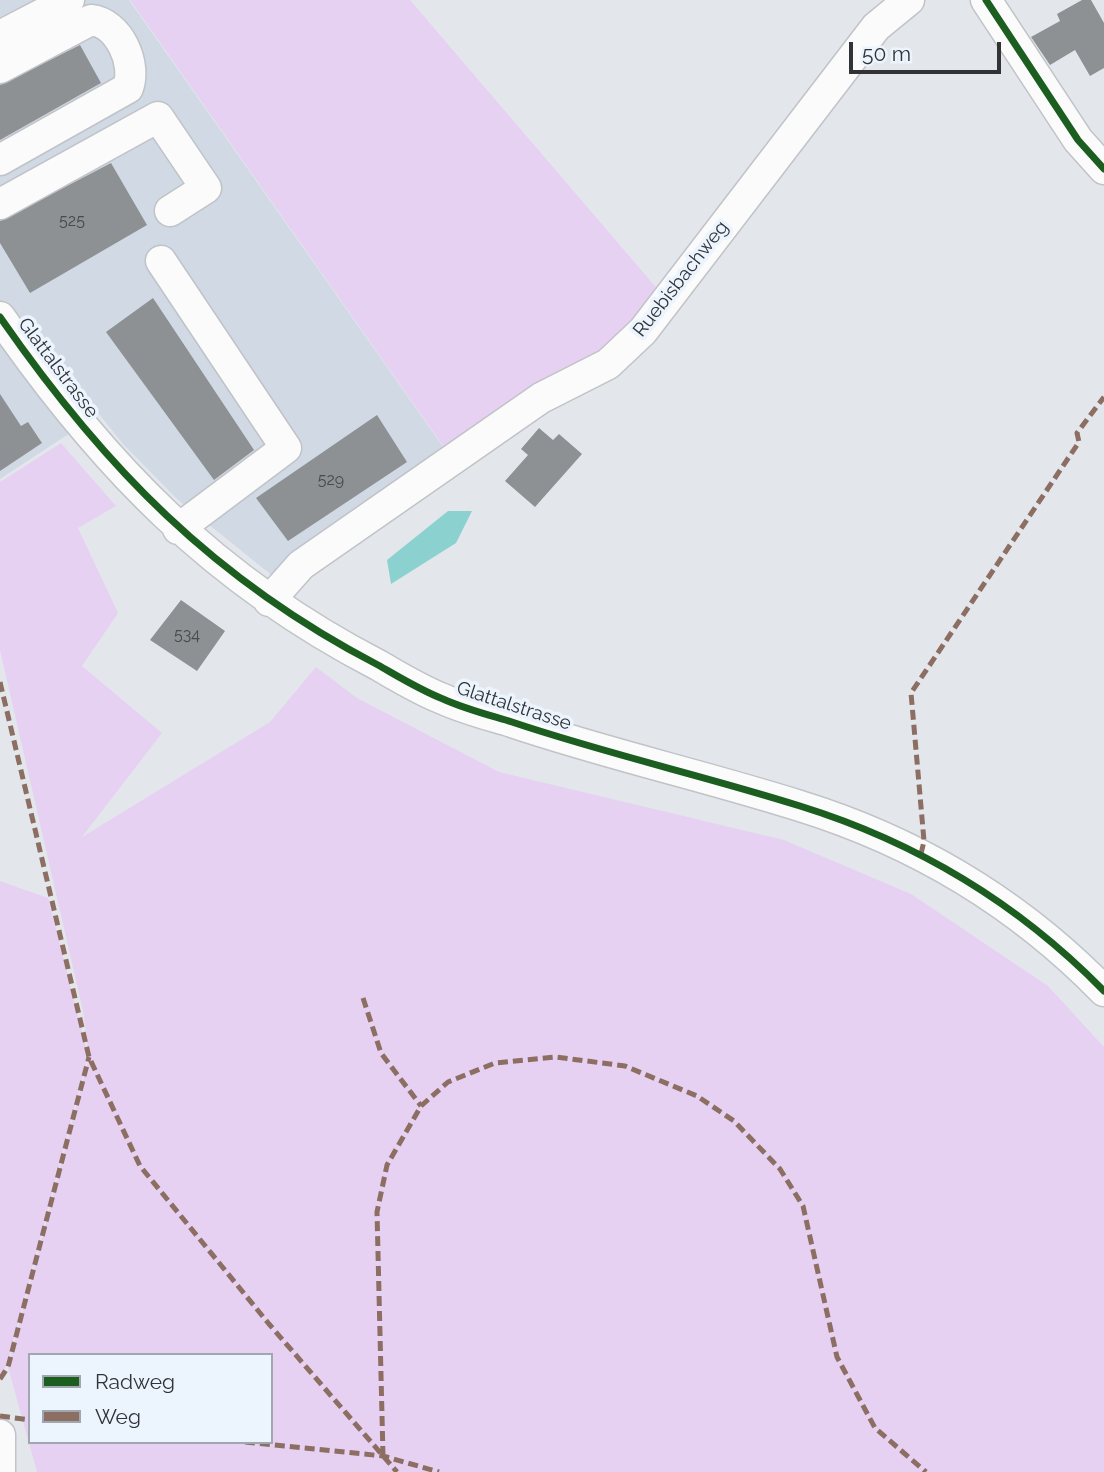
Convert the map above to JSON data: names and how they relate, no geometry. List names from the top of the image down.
{
  "streets": {
    "street": ["Ruebisbachweg", "Glattalstrasse"]
  },
  "crossings": [
    ["Ruebisbachweg", "Glattalstrasse"]
  ],
  "house_numbers": ["525", "529", "534"],
  "legend": ["Radweg", "Weg"],
  "scale_bar": "50 m"
}
